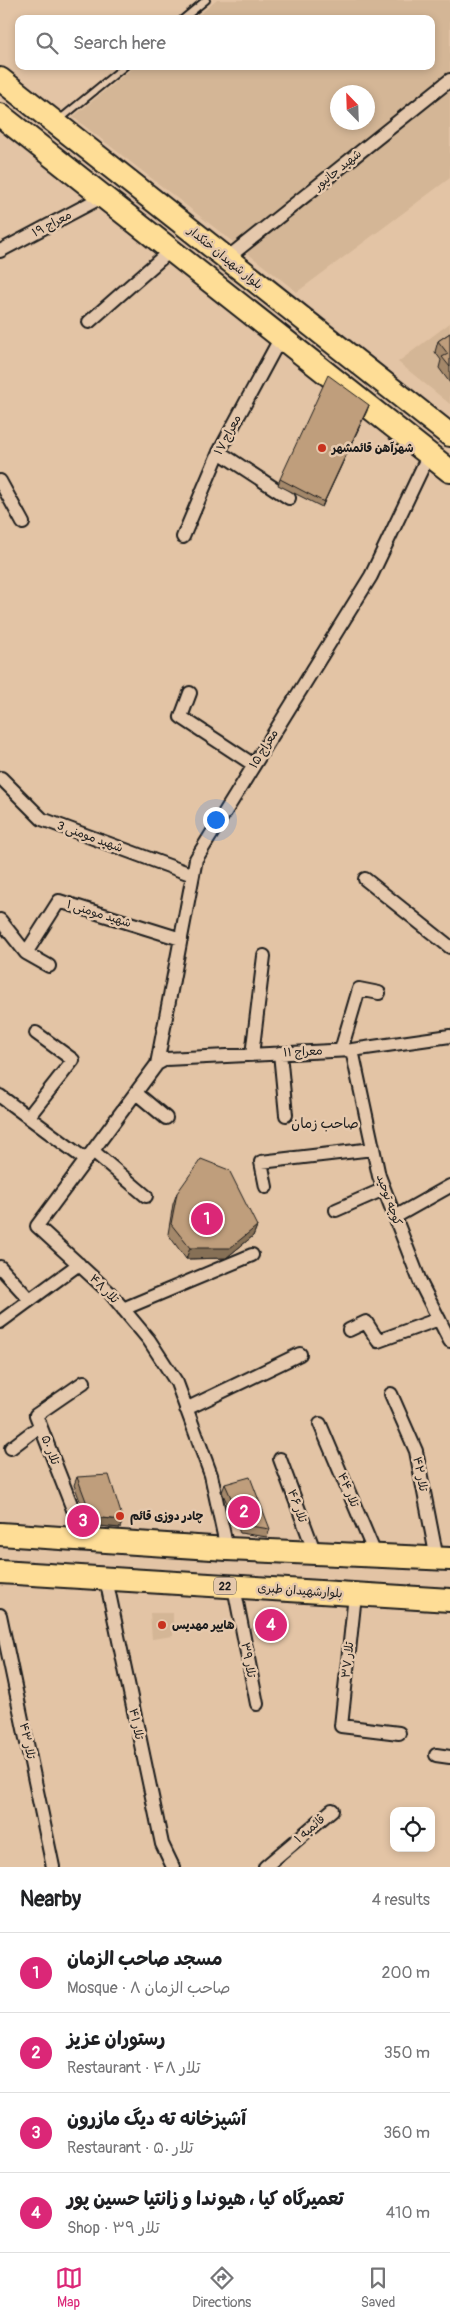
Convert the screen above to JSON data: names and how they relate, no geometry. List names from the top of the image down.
{
  "streets": {
    "highway": ["بلوار شهیدان خنکدار", "22", "بلوارشهیدان طبری"],
    "street": [
      "شهید جانپور",
      "معراج ۱۹",
      "معراج ۱۷",
      "معراج ۱۵",
      "شهید مومنی 3",
      "شهید مومنی ۱",
      "معراج ۱۱",
      "کوچه توحید",
      "تلار ۴۸",
      "تلار ۵۰",
      "تلار ۴۲",
      "تلار ۴۴",
      "تلار ۴۶",
      "تلار ۳۹",
      "تلار ۳۷",
      "تلار ۴۱",
      "تلار ۴۳",
      "قائمیه ۱"
    ]
  },
  "crossings": [
    ["شهید جانپور", "بلوار شهیدان خنکدار"],
    ["معراج ۱۵", "شهید مومنی 3"],
    ["معراج ۱۵", "شهید مومنی ۱"],
    ["معراج ۱۵", "معراج ۱۱"],
    ["معراج ۱۵", "تلار ۴۸"],
    ["معراج ۱۱", "کوچه توحید"],
    ["معراج ۱۱", "تلار ۴۸"],
    ["بلوارشهیدان طبری", "تلار ۳۹"],
    ["بلوارشهیدان طبری", "تلار ۳۷"],
    ["بلوارشهیدان طبری", "تلار ۴۱"]
  ],
  "districts": ["صاحب زمان"],
  "places": ["شهرآهن قائمشهر", "چادر دوزی قائم", "هایپر مهدیس"],
  "north": "top left",
  "page": {
    "search": "Search here",
    "pins": [
      "1",
      "2",
      "3",
      "4"
    ],
    "heading": ["Nearby", "4 results"],
    "list": [
      {
        "mark": "1",
        "name": "مسجد صاحب الزمان",
        "note": "Mosque · صاحب الزمان ۸",
        "value": "200 m"
      },
      {
        "mark": "2",
        "name": "رستوران عزیز",
        "note": "Restaurant · تلار ۴۸",
        "value": "350 m"
      },
      {
        "mark": "3",
        "name": "آشپزخانه ته دیگ مازرون",
        "note": "Restaurant · تلار ۵۰",
        "value": "360 m"
      },
      {
        "mark": "4",
        "name": "تعمیرگاه کیا ، هیوندا و زانتیا حسین پور",
        "note": "Shop · تلار ۳۹",
        "value": "410 m"
      }
    ],
    "nav": ["Map", "Directions", "Saved"]
  }
}
